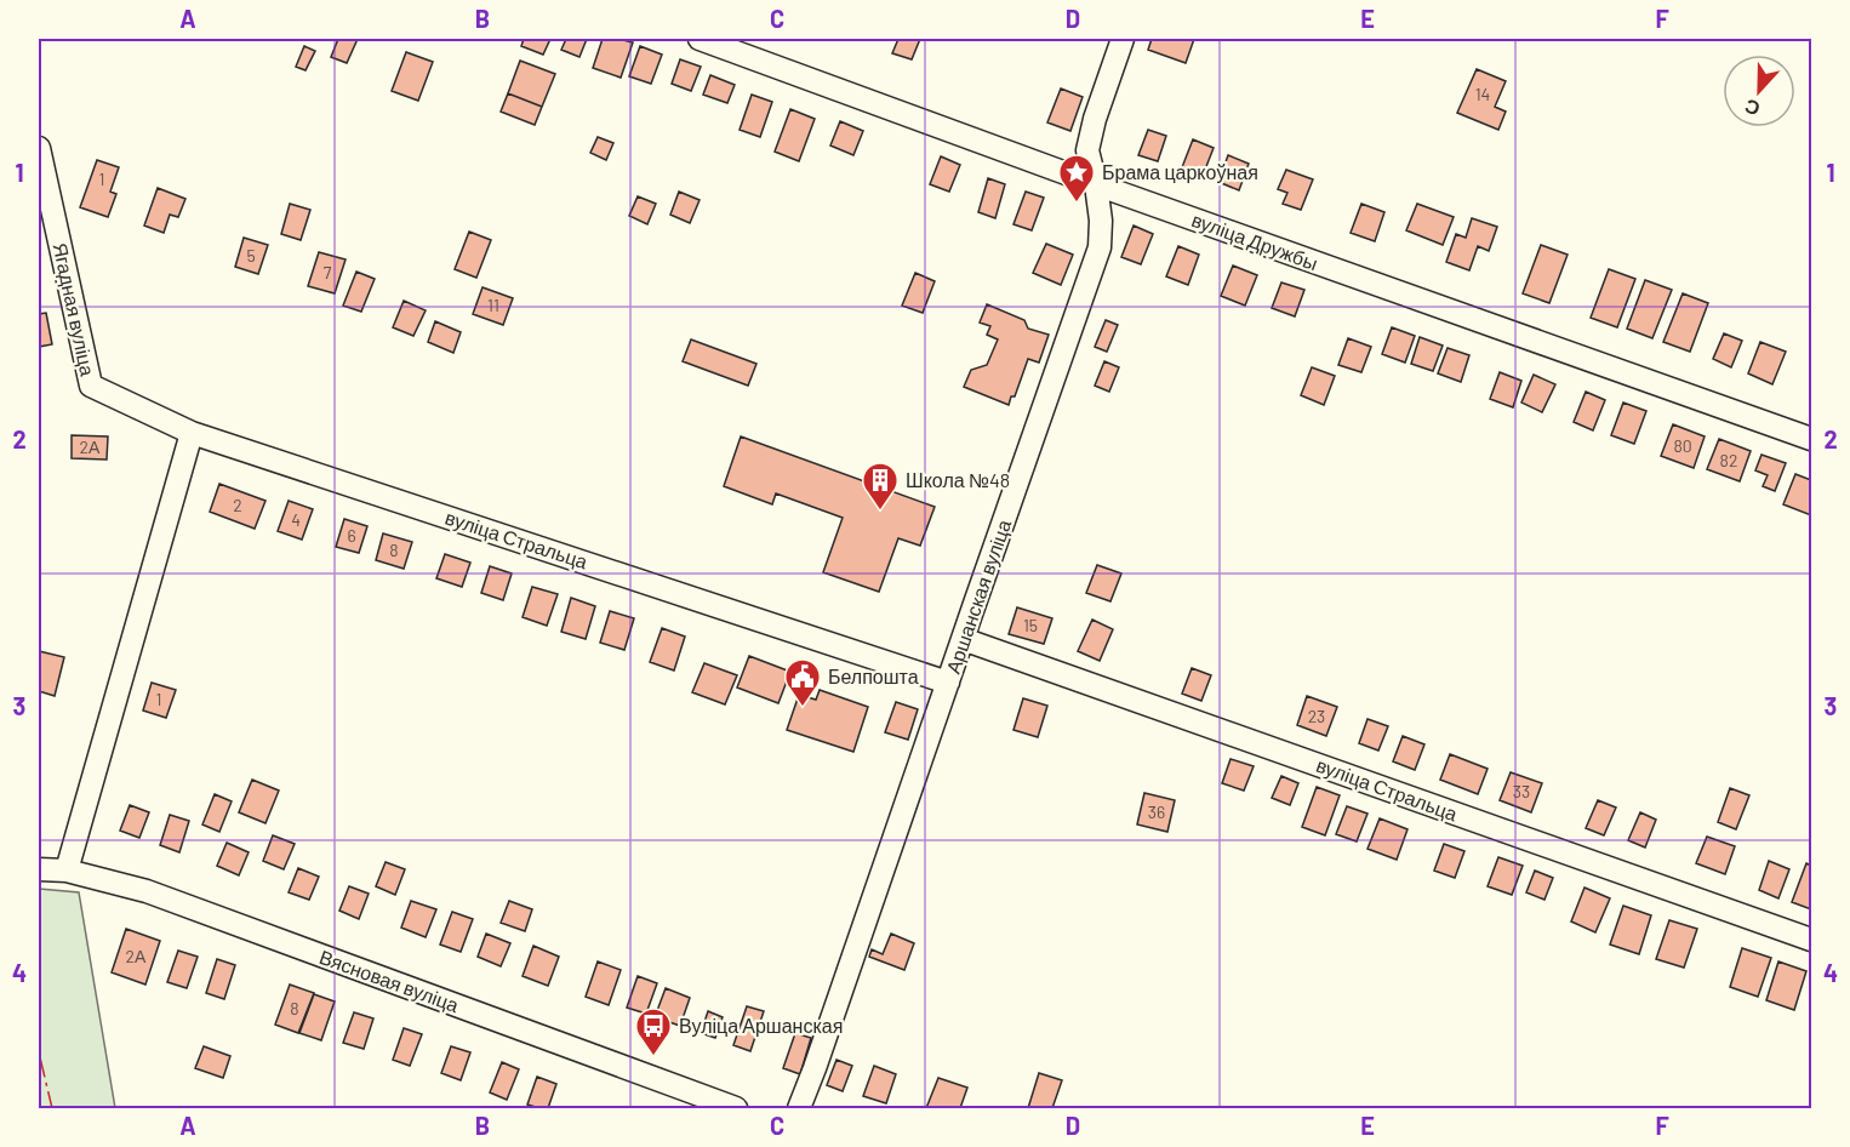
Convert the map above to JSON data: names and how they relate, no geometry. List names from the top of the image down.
{
  "streets": {
    "street": [
      "вуліца Дружбы",
      "Ягадная вуліца",
      "вуліца Стральца",
      "Аршанская вуліца",
      "Вясновая вуліца"
    ]
  },
  "crossings": [
    ["вуліца Дружбы", "Аршанская вуліца"],
    ["Ягадная вуліца", "вуліца Стральца"],
    ["вуліца Стральца", "Аршанская вуліца"]
  ],
  "places": {
    "place": ["Брама царкоўная"],
    "building": ["Школа №48"],
    "public building": ["Белпошта"],
    "bus stop": ["Вуліца Аршанская"]
  },
  "house_numbers": [
    "14",
    "1",
    "5",
    "7",
    "11",
    "80",
    "2А",
    "82",
    "2",
    "4",
    "6",
    "8",
    "15",
    "1",
    "23",
    "33",
    "36",
    "2А",
    "8"
  ],
  "north": "bottom",
  "grid": {
    "columns": [
      "A",
      "B",
      "C",
      "D",
      "E",
      "F"
    ],
    "rows": [
      "1",
      "2",
      "3",
      "4"
    ]
  }
}
